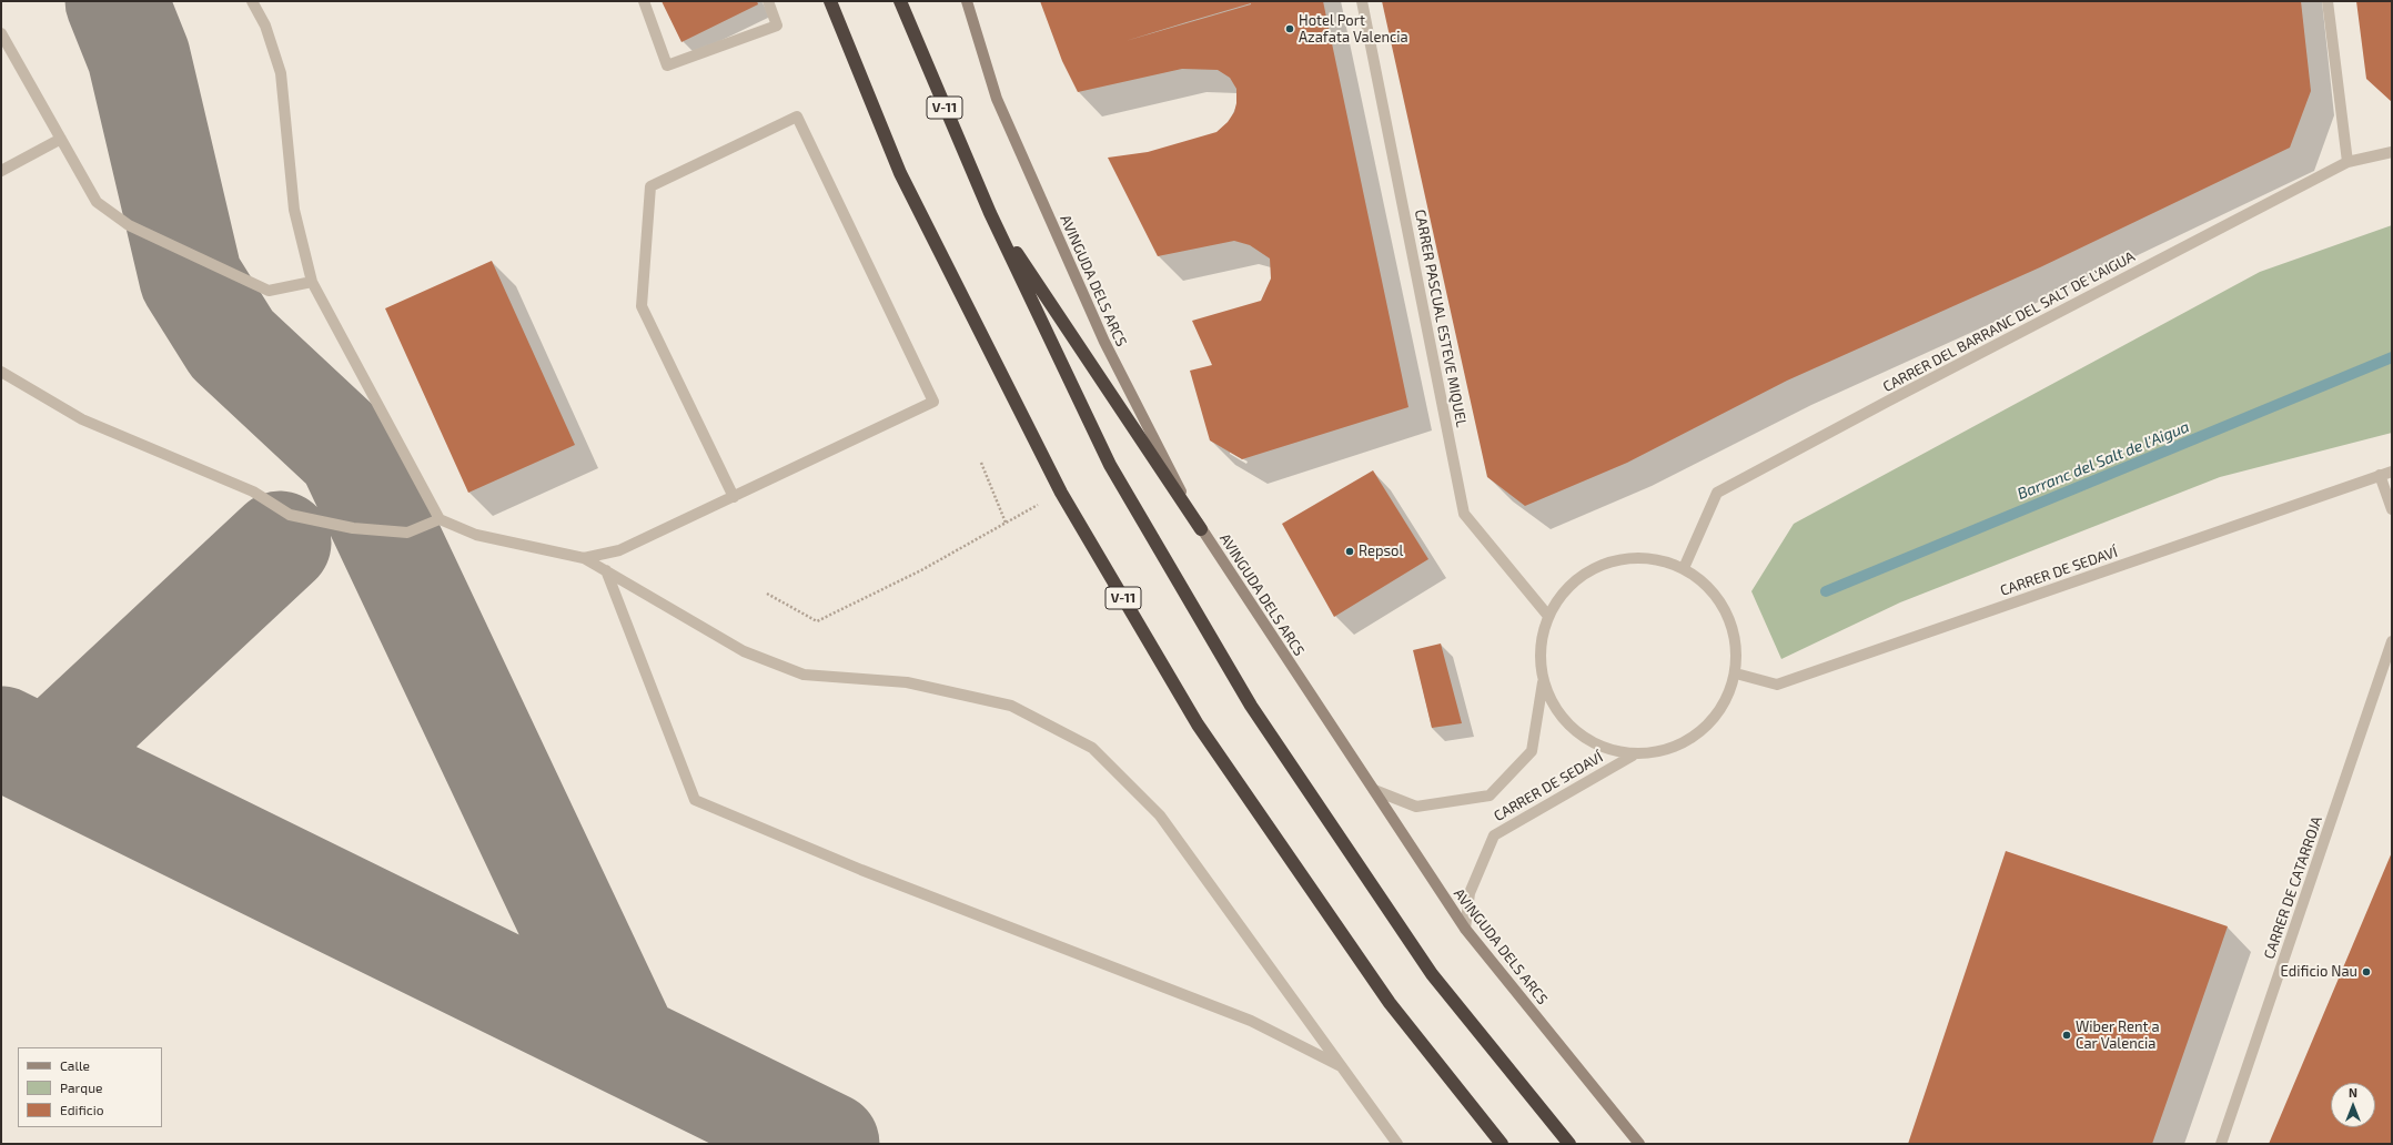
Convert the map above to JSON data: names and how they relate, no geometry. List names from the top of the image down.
{
  "streets": {
    "highway": ["V-11"],
    "street": [
      "AVINGUDA DELS ARCS",
      "CARRER PASCUAL ESTEVE MIQUEL",
      "CARRER DEL BARRANC DEL SALT DE L'AIGUA",
      "CARRER DE SEDAVÍ",
      "CARRER DE CATARROJA"
    ]
  },
  "crossings": [
    ["AVINGUDA DELS ARCS", "CARRER DE SEDAVÍ"]
  ],
  "water": ["Barranc del Salt de l'Aigua"],
  "places": [
    "Hotel Port Azafata Valencia",
    "Repsol",
    "Edificio Nau",
    "Wiber Rent a Car Valencia"
  ],
  "legend": ["Calle", "Parque", "Edificio"],
  "north": "top"
}
